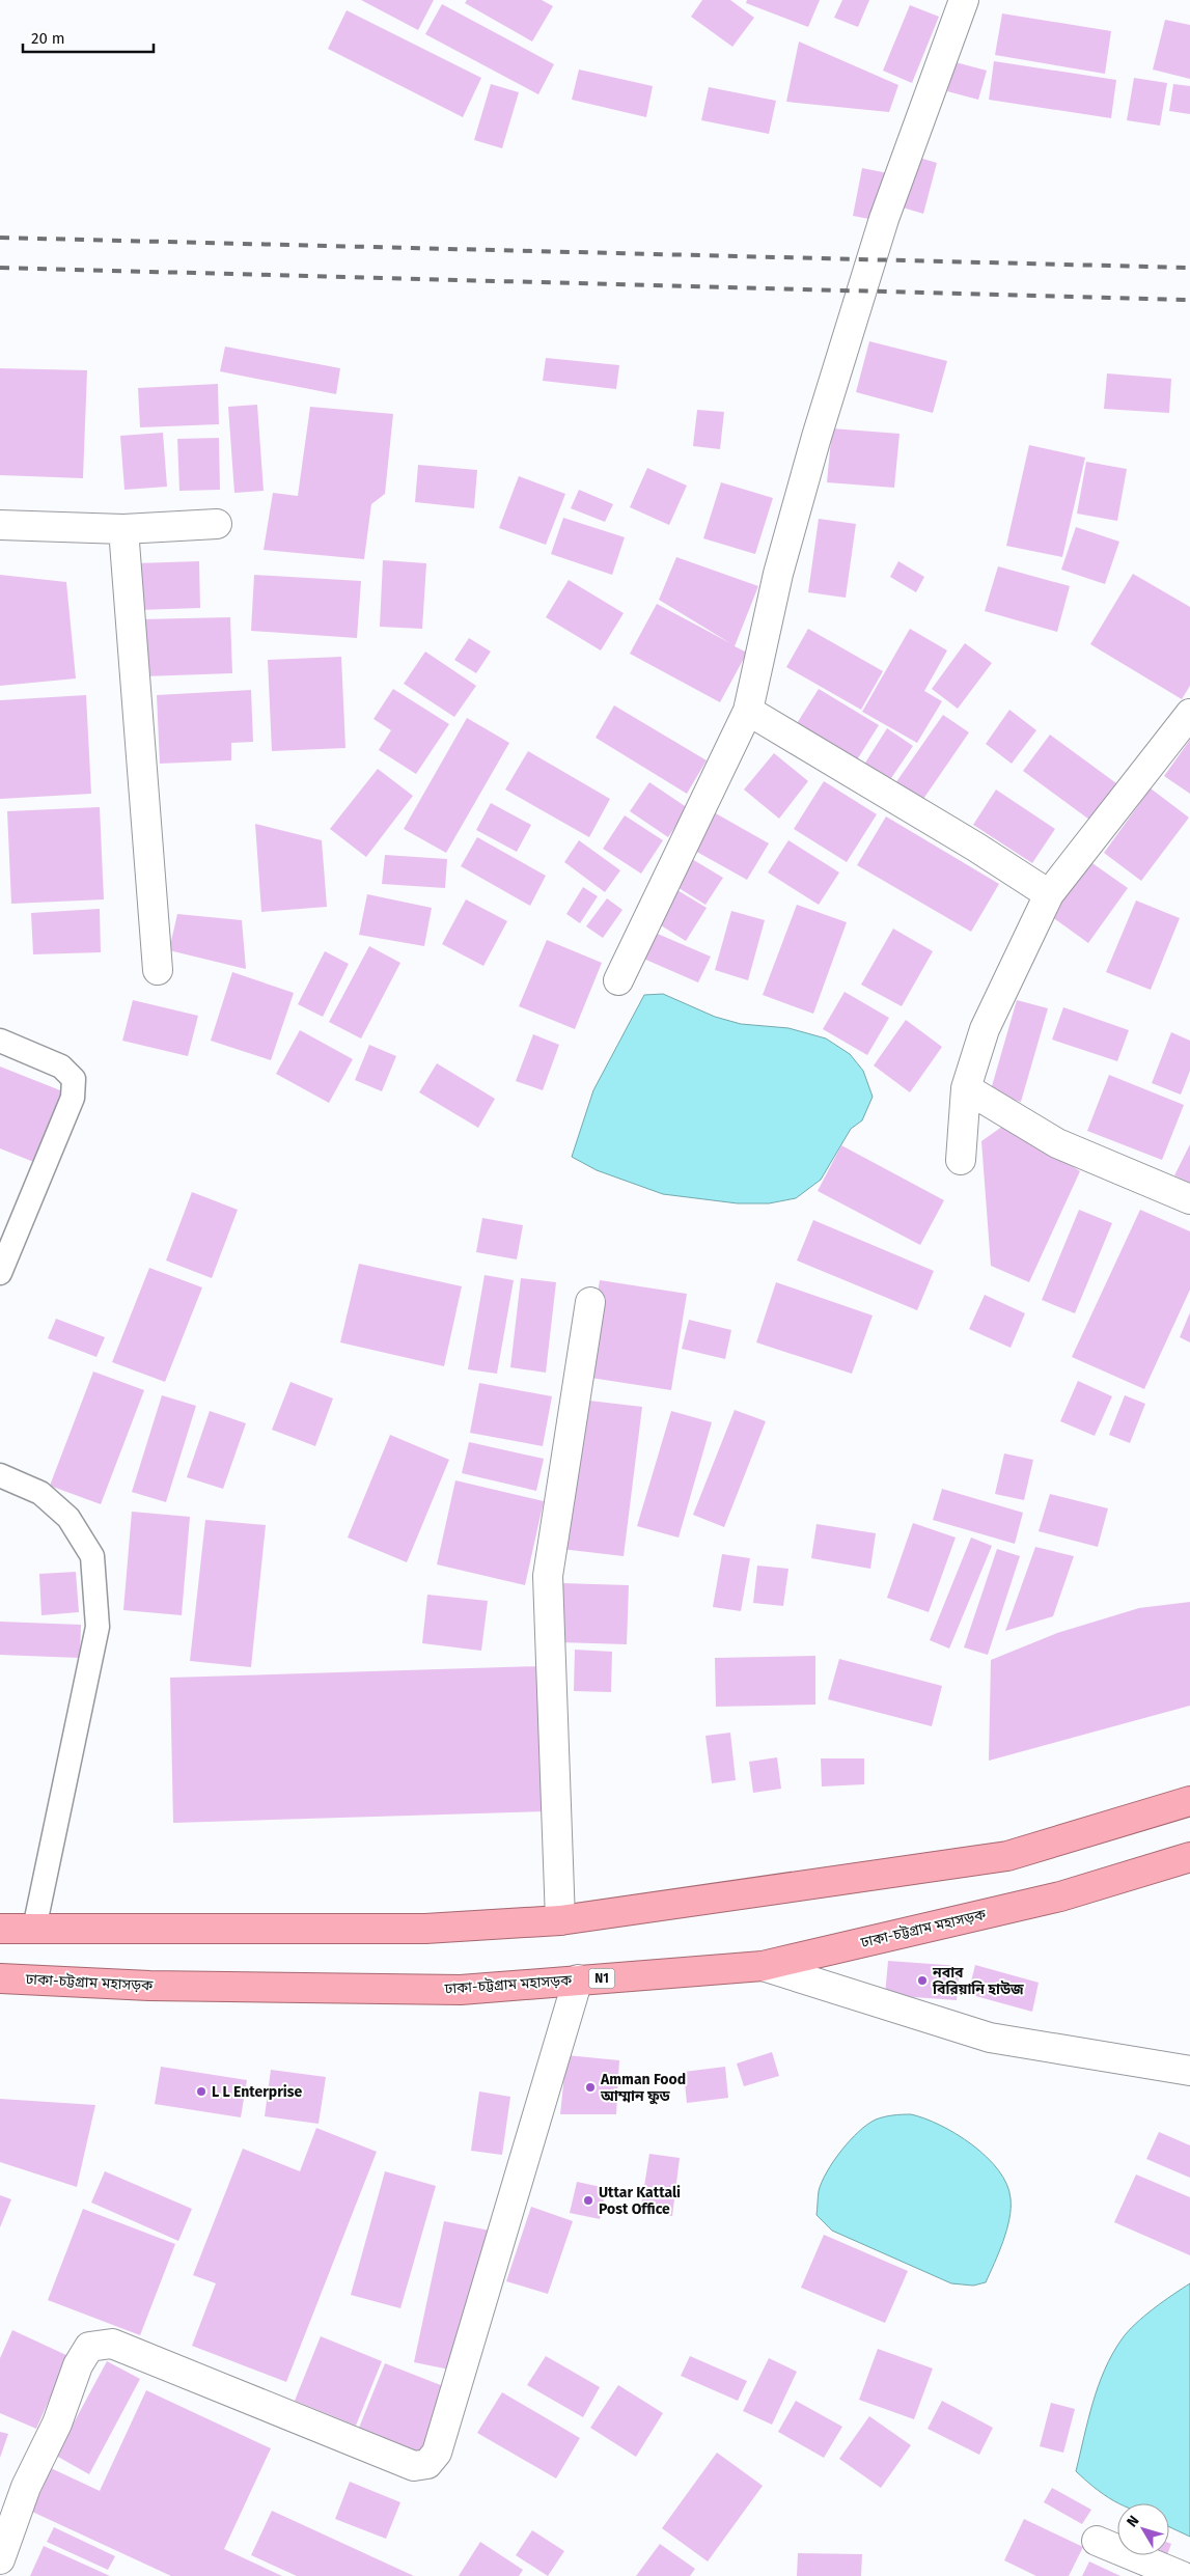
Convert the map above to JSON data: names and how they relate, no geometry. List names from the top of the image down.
{
  "streets": {
    "highway": ["ঢাকা-চট্টগ্রাম মহাসড়ক", "N1"]
  },
  "places": [
    "নবাব বিরিয়ানি হাউজ",
    "Amman Food আম্মান ফুড",
    "L L Enterprise",
    "Uttar Kattali Post Office"
  ],
  "scale_bar": "20 m",
  "north": "top left"
}
